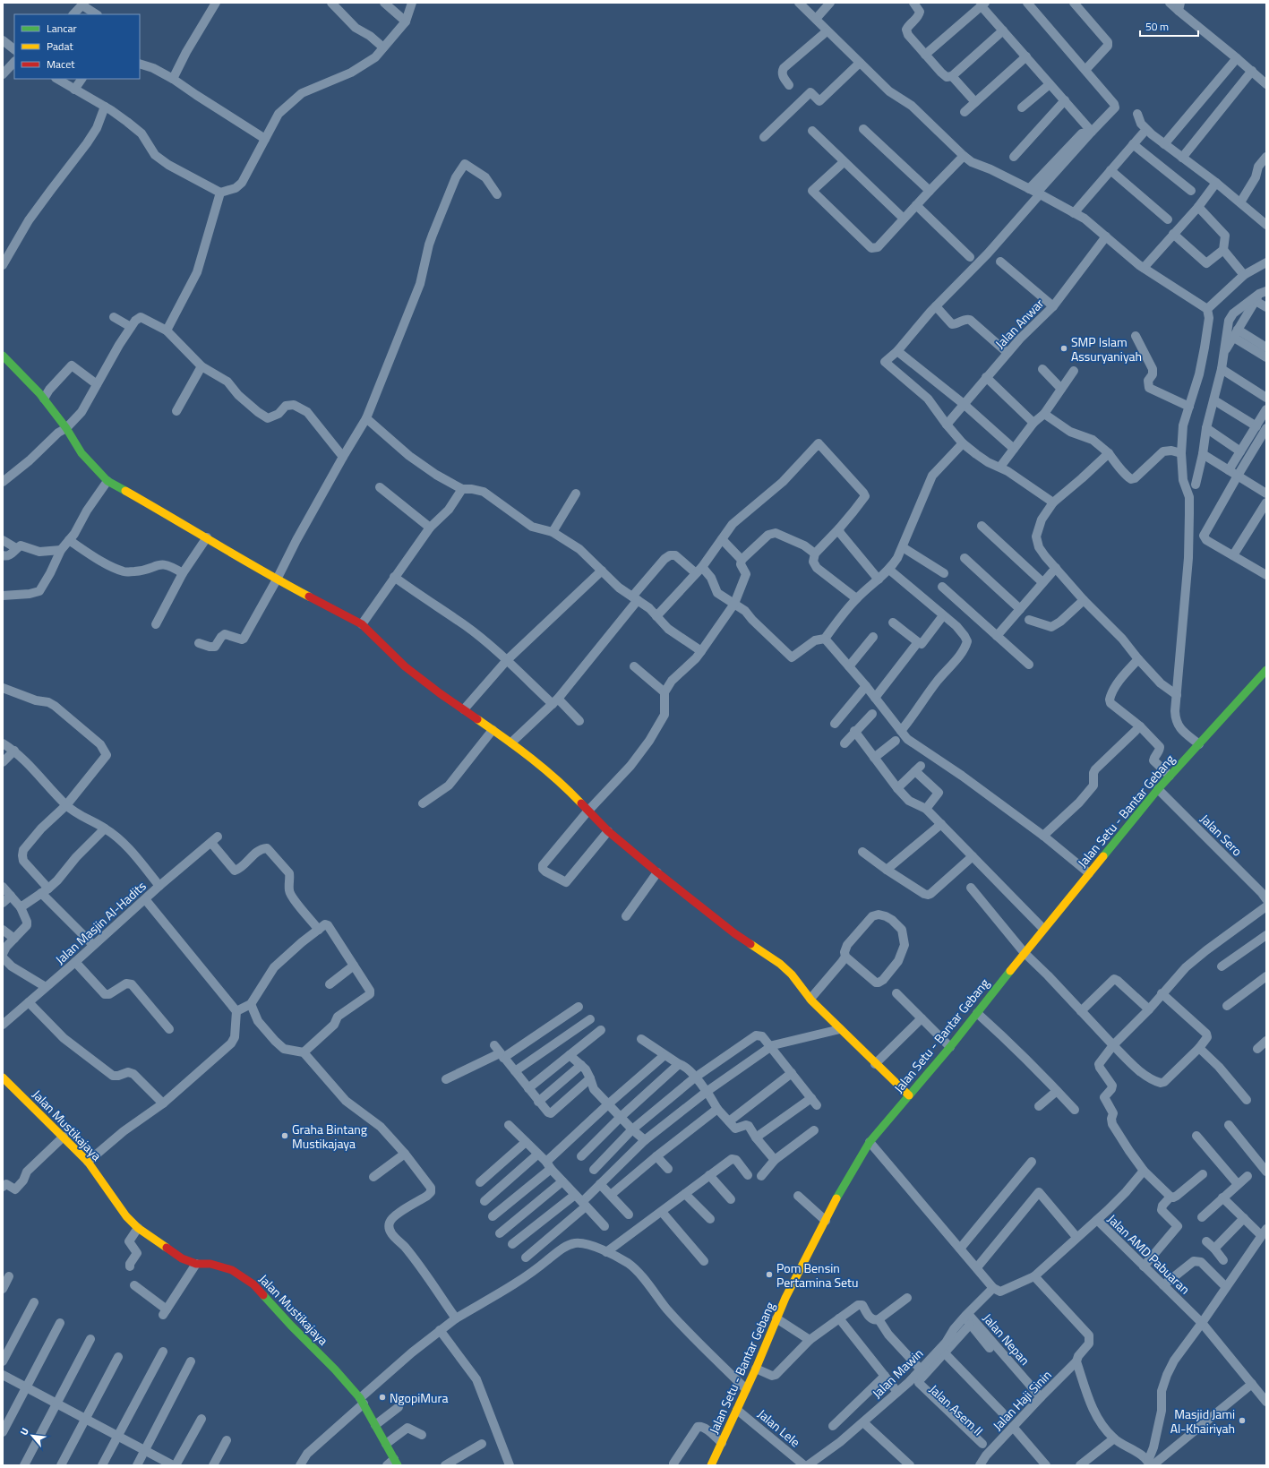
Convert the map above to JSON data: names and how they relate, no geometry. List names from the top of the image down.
{
  "streets": {
    "main road": ["Jalan Setu - Bantar Gebang", "Jalan Mustikajaya"],
    "street": [
      "Jalan Anwar",
      "Jalan Sero",
      "Jalan Masjin Al-Hadits",
      "Jalan AMD Pabuaran",
      "Jalan Nepan",
      "Jalan Mawin",
      "Jalan Haji Sinin",
      "Jalan Asem II",
      "Jalan Lele"
    ]
  },
  "crossings": [
    ["Jalan Setu - Bantar Gebang", "Jalan Sero"],
    ["Jalan Setu - Bantar Gebang", "Jalan Lele"],
    ["Jalan AMD Pabuaran", "Jalan Mawin"],
    ["Jalan AMD Pabuaran", "Jalan Haji Sinin"],
    ["Jalan Nepan", "Jalan Mawin"],
    ["Jalan Nepan", "Jalan Haji Sinin"],
    ["Jalan Mawin", "Jalan Asem II"],
    ["Jalan Haji Sinin", "Jalan Asem II"]
  ],
  "places": [
    "SMP Islam Assuryaniyah",
    "Graha Bintang Mustikajaya",
    "Pom Bensin Pertamina Setu",
    "NgopiMura",
    "Masjid Jami Al-Khairiyah"
  ],
  "legend": ["Lancar", "Padat", "Macet"],
  "scale_bar": "50 m",
  "north": "top left"
}
